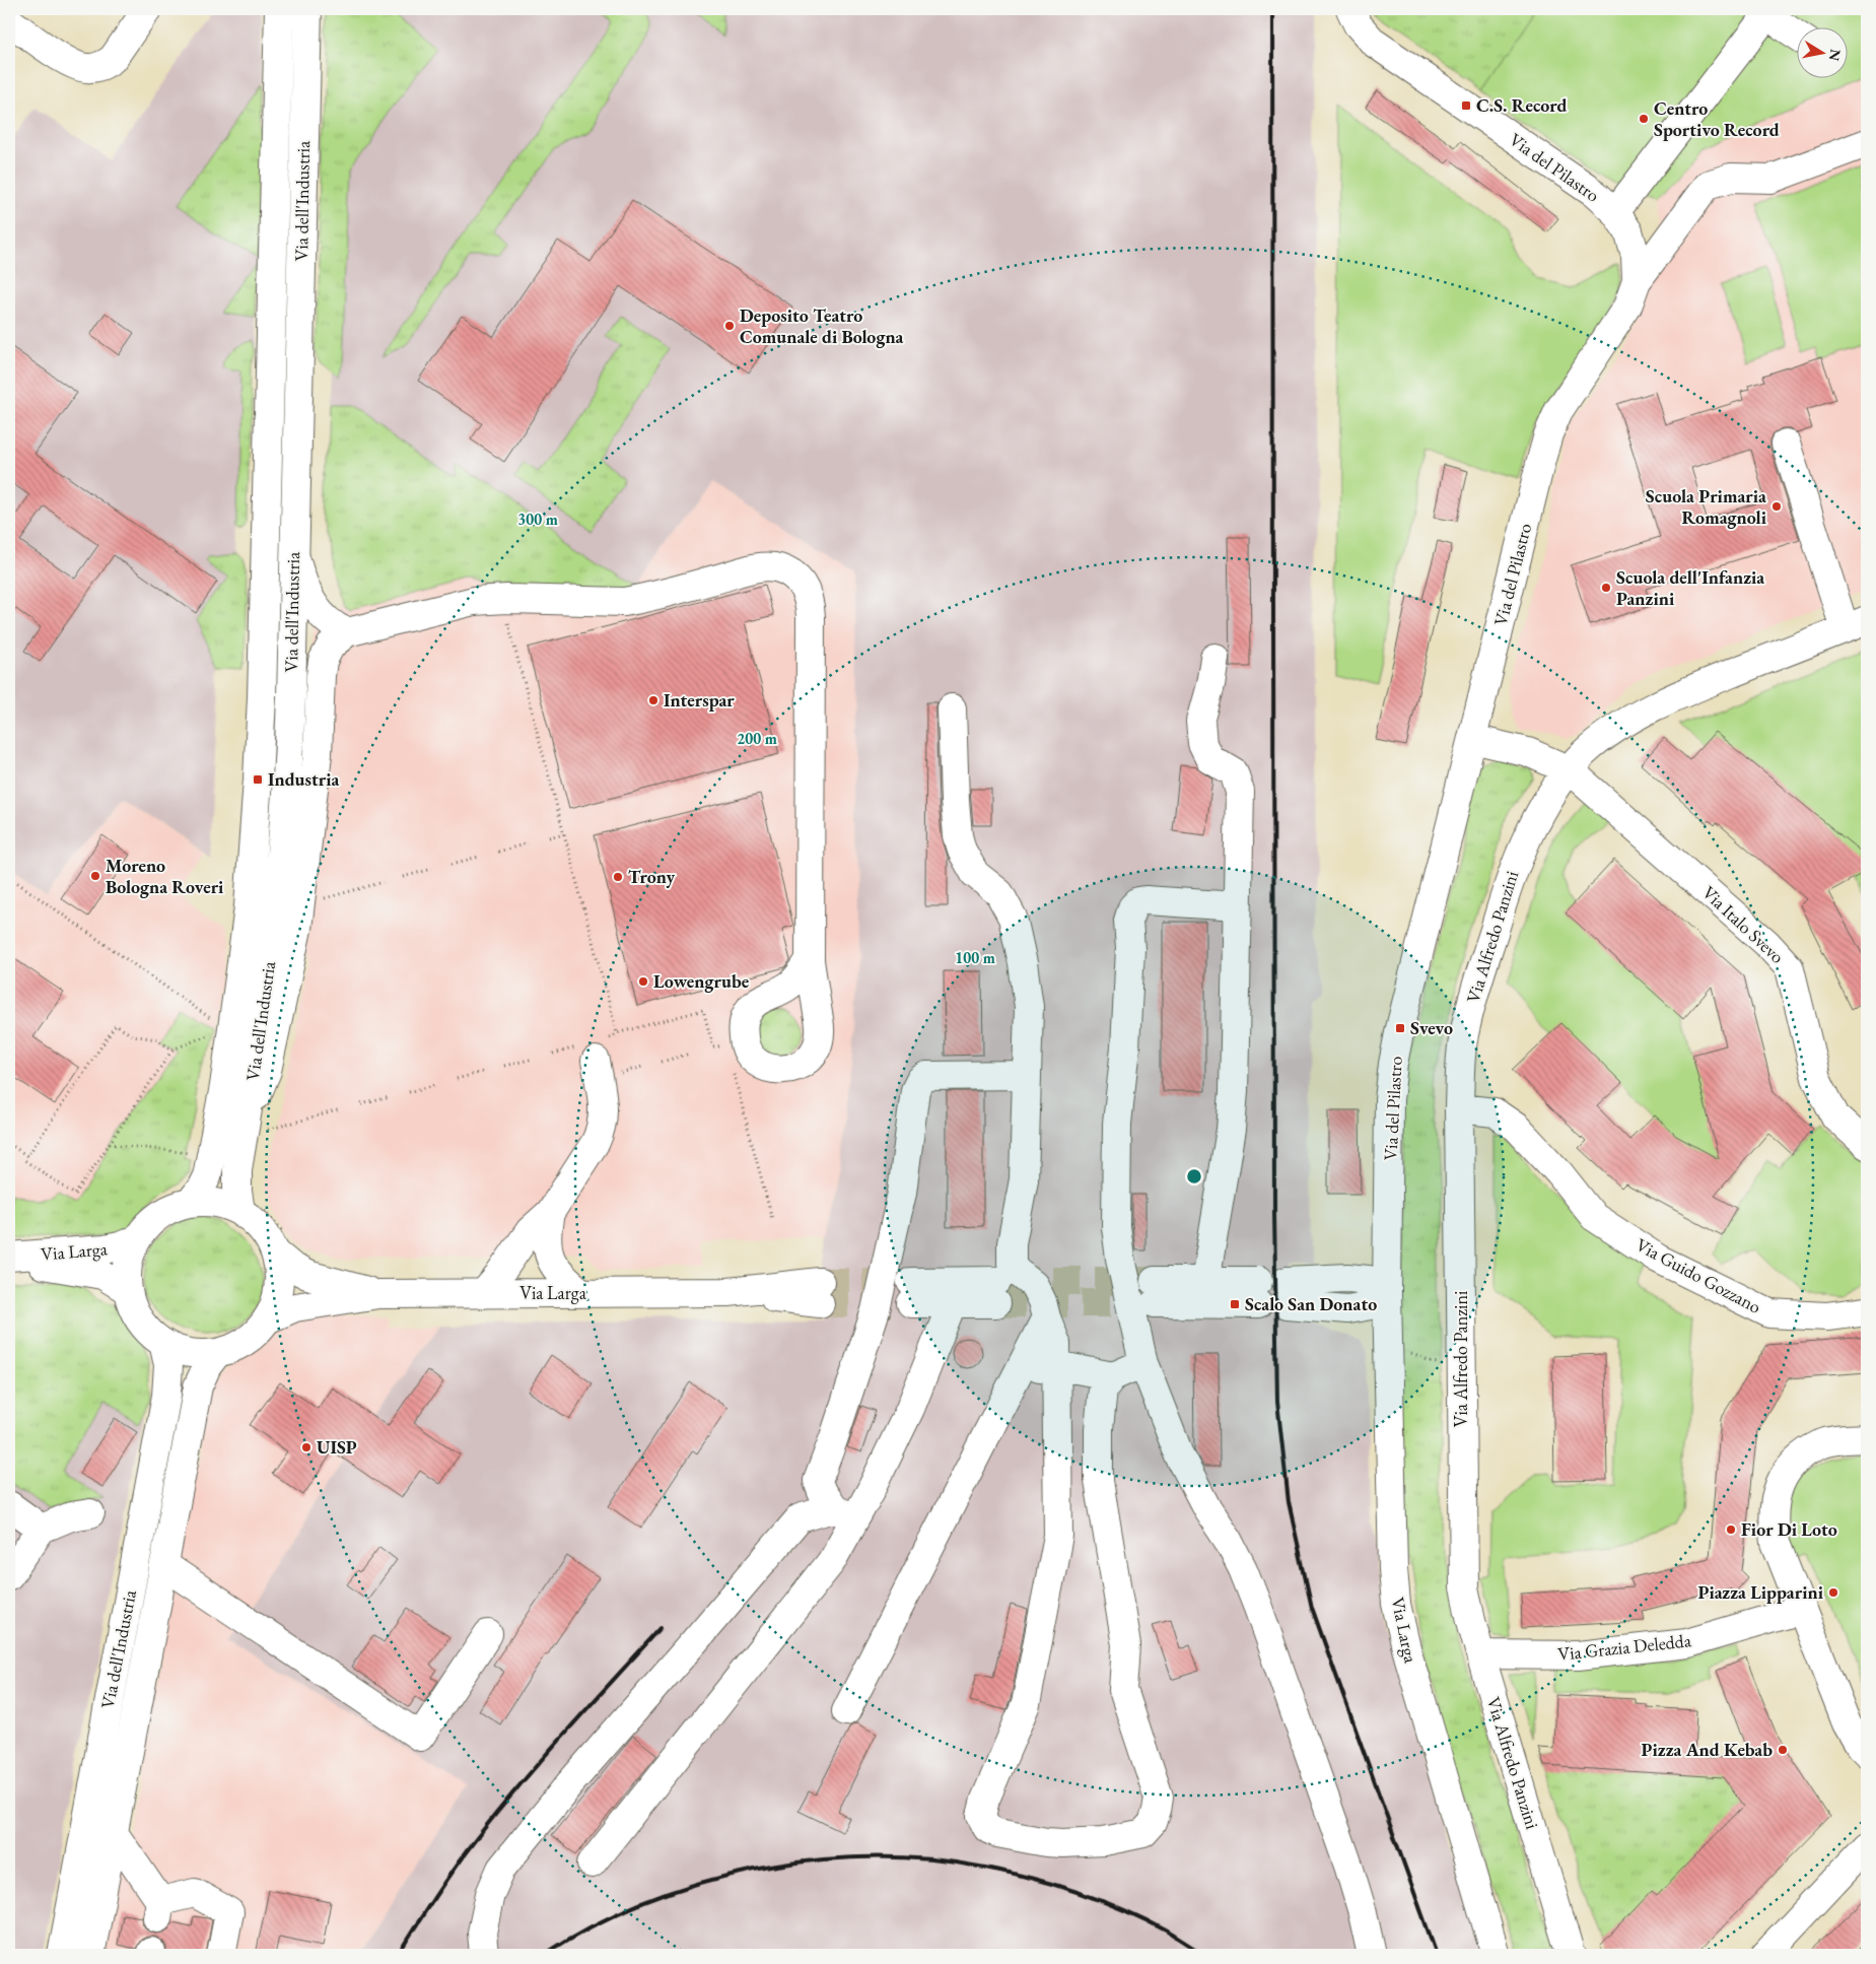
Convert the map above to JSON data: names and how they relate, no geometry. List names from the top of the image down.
{
  "streets": {
    "street": [
      "Via del Pilastro",
      "Via dell'Industria",
      "Via Italo Svevo",
      "Via Alfredo Panzini",
      "Via Larga",
      "Via Guido Gozzano",
      "Via Grazia Deledda"
    ]
  },
  "crossings": [
    ["Via del Pilastro", "Via Larga"],
    ["Via dell'Industria", "Via Larga"],
    ["Via Italo Svevo", "Via Alfredo Panzini"],
    ["Via Alfredo Panzini", "Via Guido Gozzano"],
    ["Via Alfredo Panzini", "Via Grazia Deledda"]
  ],
  "places": {
    "transit": [
      "C.S. Record",
      "Industria",
      "Svevo",
      "Scalo San Donato"
    ],
    "other": [
      "Centro Sportivo Record",
      "Deposito Teatro Comunale di Bologna",
      "Scuola Primaria Romagnoli",
      "Scuola dell'Infanzia Panzini",
      "Interspar",
      "Moreno Bologna Roveri",
      "Trony",
      "Lowengrube",
      "UISP",
      "Fior Di Loto",
      "Piazza Lipparini",
      "Pizza And Kebab"
    ]
  },
  "north": "right",
  "rings": ["300 m", "200 m", "100 m"]
}
